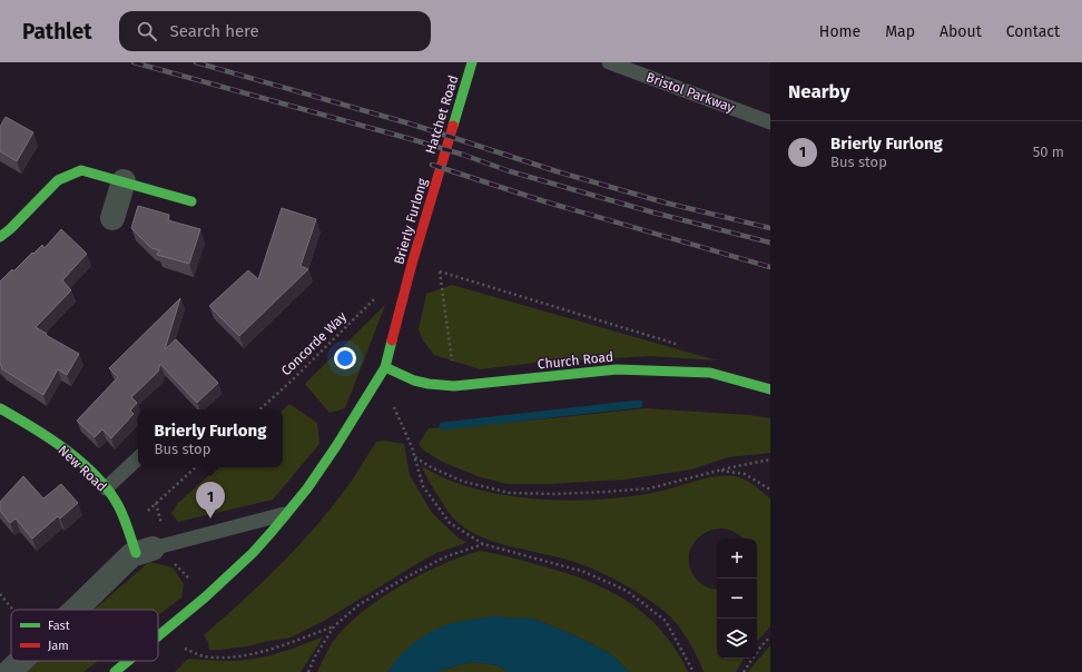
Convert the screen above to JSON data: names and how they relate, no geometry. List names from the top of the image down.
{
  "streets": {
    "street": [
      "Hatchet Road",
      "Brierly Furlong",
      "Church Road",
      "New Road"
    ],
    "lane": ["Bristol Parkway"],
    "path": ["Concorde Way"]
  },
  "crossings": [
    ["Hatchet Road", "Brierly Furlong"],
    ["Brierly Furlong", "Church Road"]
  ],
  "legend": ["Fast", "Jam"],
  "page": {
    "header": "Pathlet",
    "search": "Search here",
    "nav": [
      "Home",
      "Map",
      "About",
      "Contact"
    ],
    "heading": "Nearby",
    "list": [
      {
        "mark": "1",
        "name": "Brierly Furlong",
        "note": "Bus stop",
        "value": "50 m"
      }
    ],
    "popup": ["Brierly Furlong", "Bus stop"],
    "pins": "1",
    "map_buttons": ["+", "−"]
  }
}
